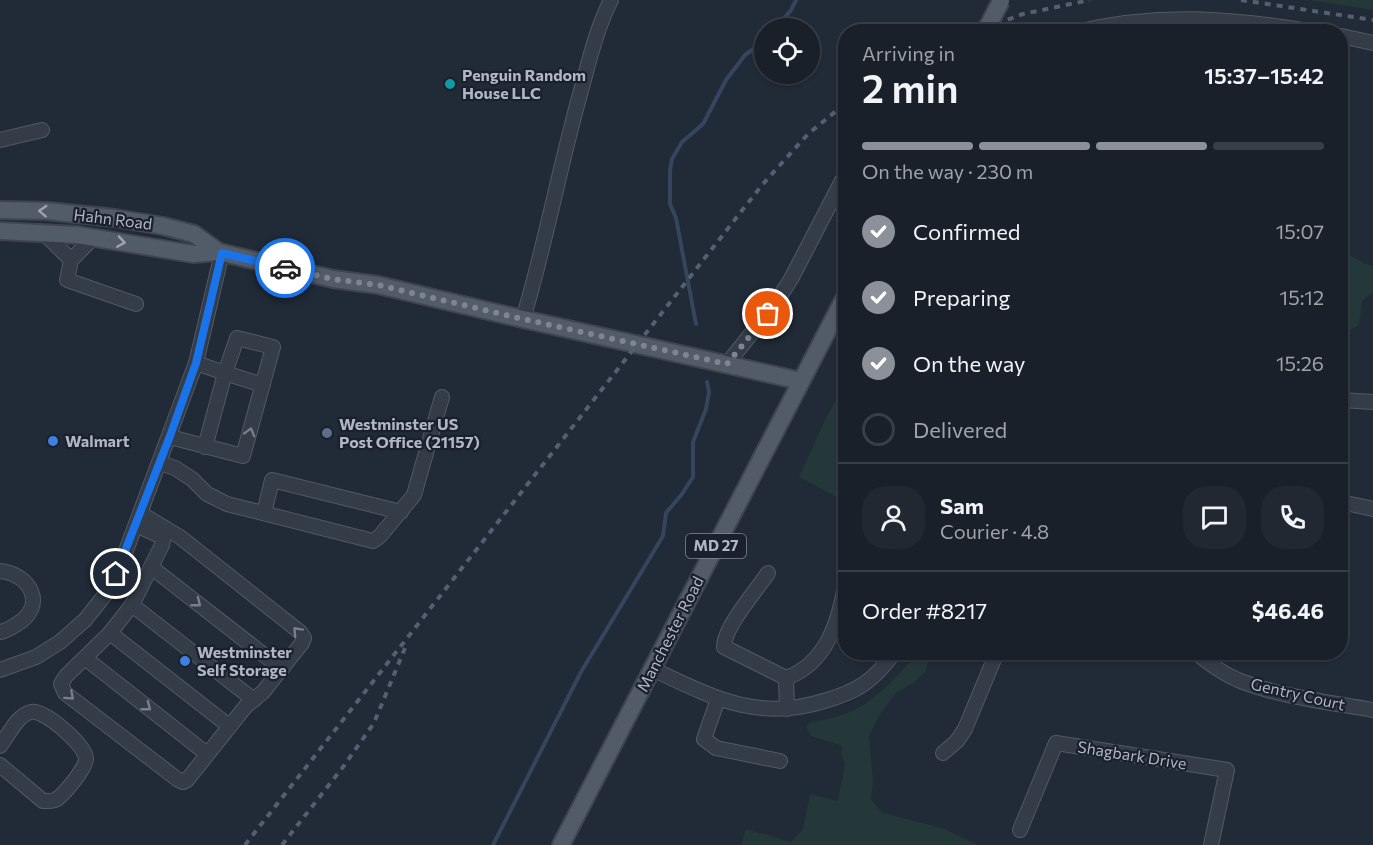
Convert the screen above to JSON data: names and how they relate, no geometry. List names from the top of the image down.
{
  "streets": {
    "main road": ["Hahn Road", "MD 27", "Manchester Road"],
    "street": ["Gentry Court", "Shagbark Drive"]
  },
  "crossings": [
    ["Hahn Road", "Manchester Road"]
  ],
  "places": [
    "Penguin Random House LLC",
    "Westminster US Post Office (21157)",
    "Walmart",
    "Westminster Self Storage"
  ],
  "page": {
    "heading": ["2 min", "Arriving in", "15:37–15:42"],
    "panel": [
      "Sam",
      "Courier · 4.8",
      "Order #8217",
      "$46.46"
    ],
    "bar": "On the way · 230 m",
    "list": [
      ["Confirmed", "15:07"],
      ["Preparing", "15:12"],
      ["On the way", "15:26"],
      "Delivered"
    ]
  }
}
